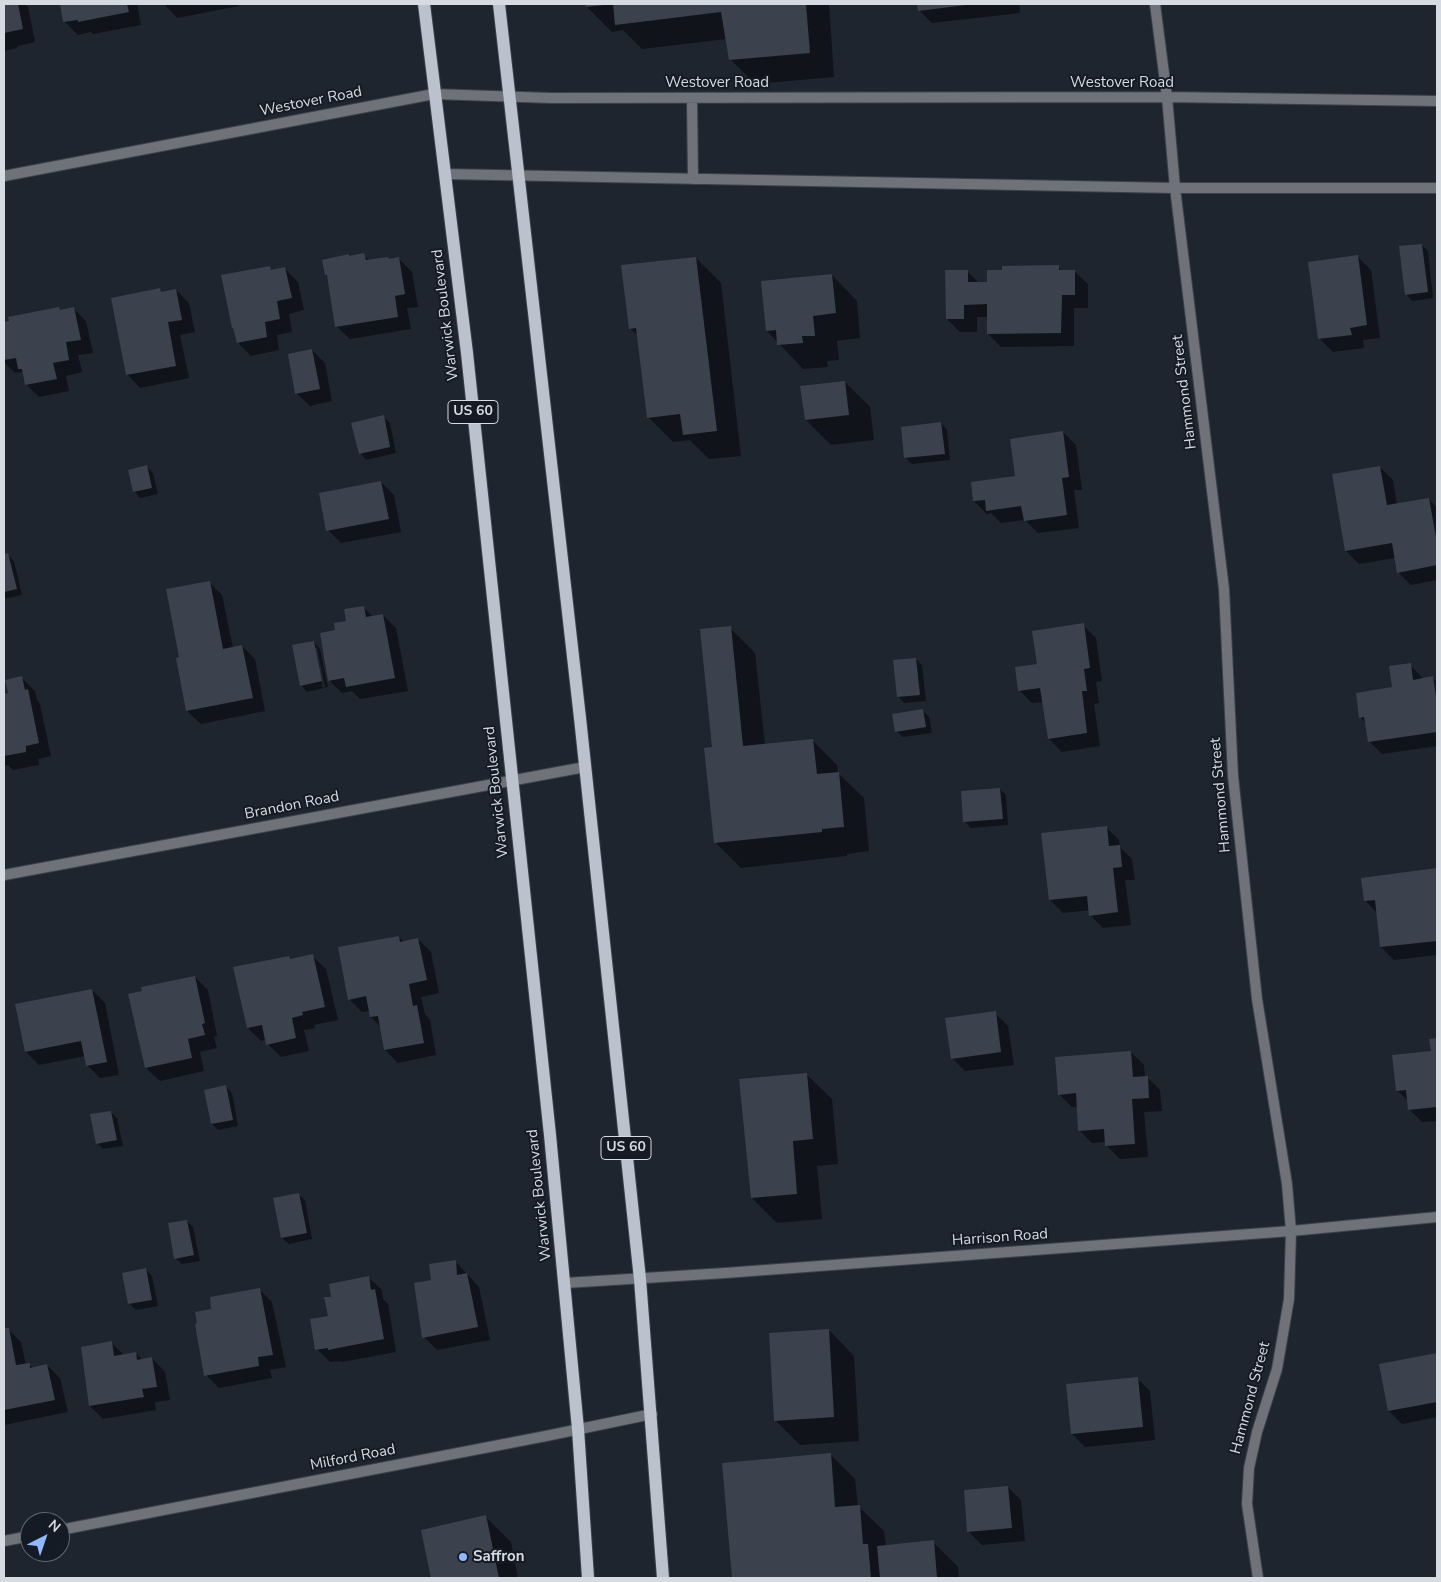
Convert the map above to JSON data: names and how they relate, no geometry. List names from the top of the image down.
{
  "streets": {
    "main road": ["Warwick Boulevard", "US 60"],
    "street": [
      "Westover Road",
      "Hammond Street",
      "Brandon Road",
      "Harrison Road",
      "Milford Road"
    ]
  },
  "crossings": [
    ["Westover Road", "Warwick Boulevard"],
    ["Westover Road", "Hammond Street"],
    ["Westover Road", "US 60"],
    ["Warwick Boulevard", "Brandon Road"],
    ["Warwick Boulevard", "Harrison Road"],
    ["Warwick Boulevard", "Milford Road"],
    ["Hammond Street", "Harrison Road"],
    ["US 60", "Brandon Road"],
    ["US 60", "Harrison Road"],
    ["US 60", "Milford Road"]
  ],
  "places": ["Saffron"],
  "north": "top right"
}
